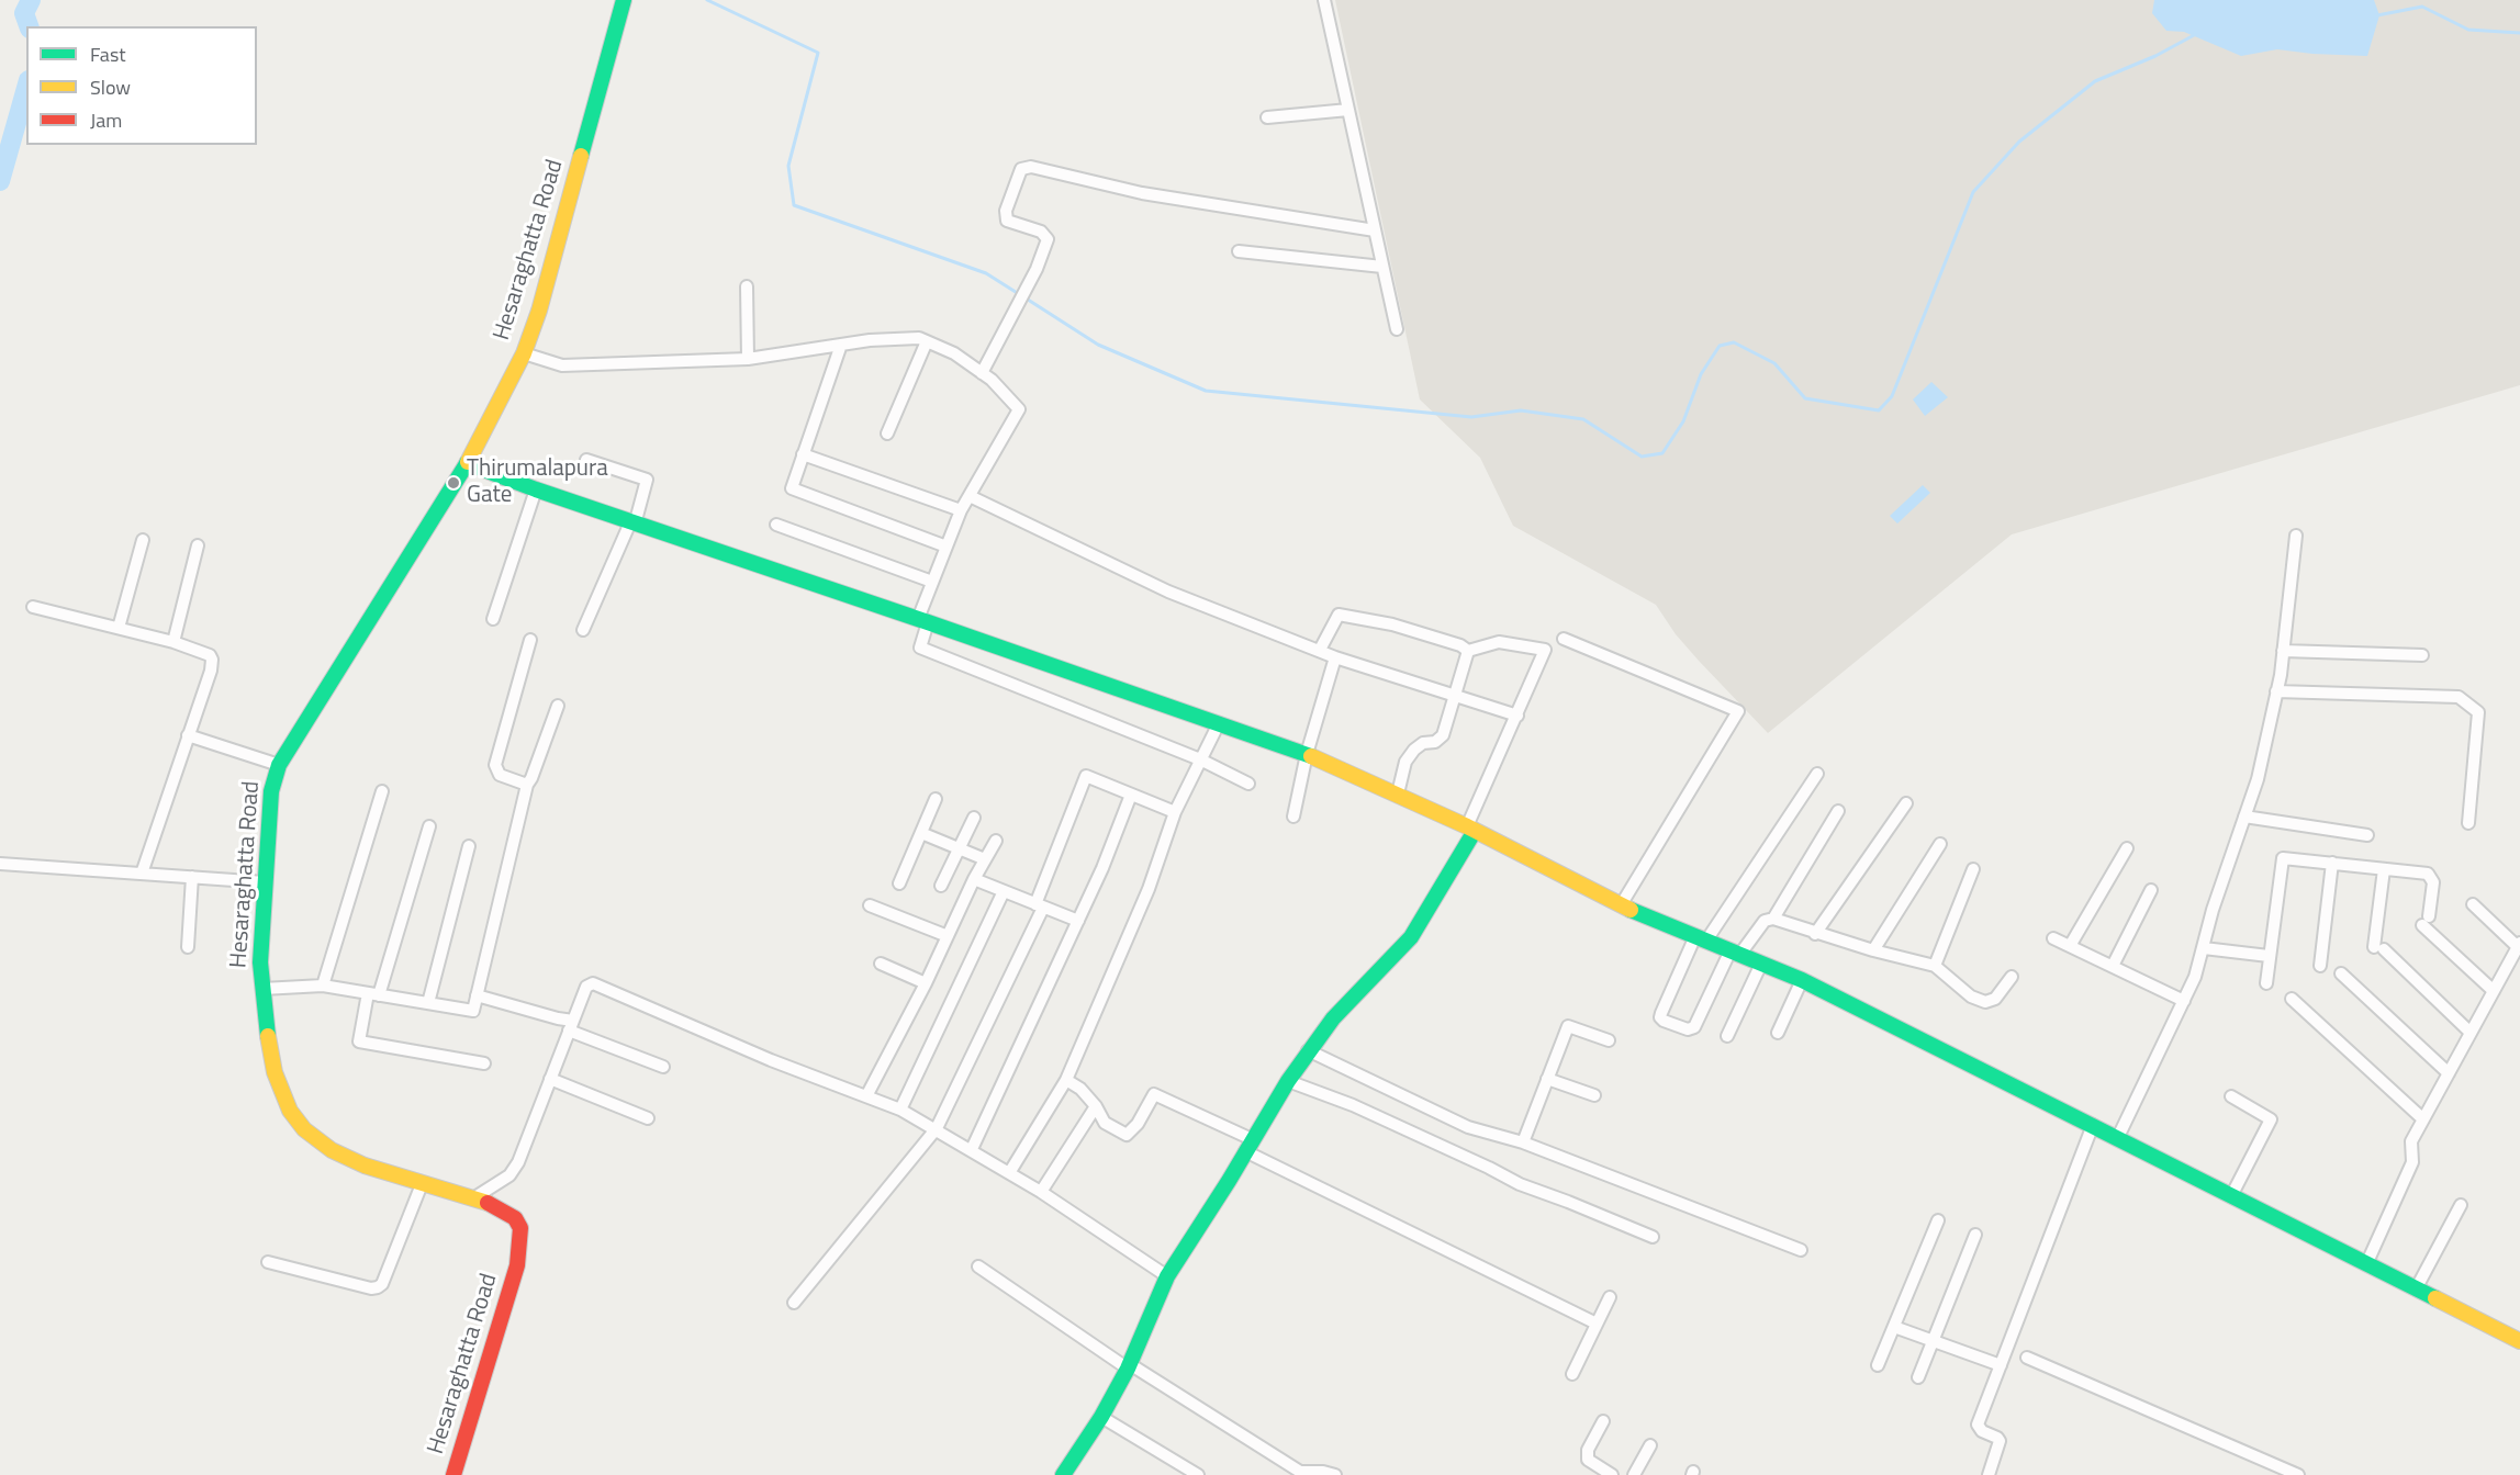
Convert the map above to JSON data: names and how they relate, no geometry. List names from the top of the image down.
{
  "streets": {
    "street": ["Hesaraghatta Road"]
  },
  "places": ["Thirumalapura Gate"],
  "legend": ["Fast", "Slow", "Jam"]
}
